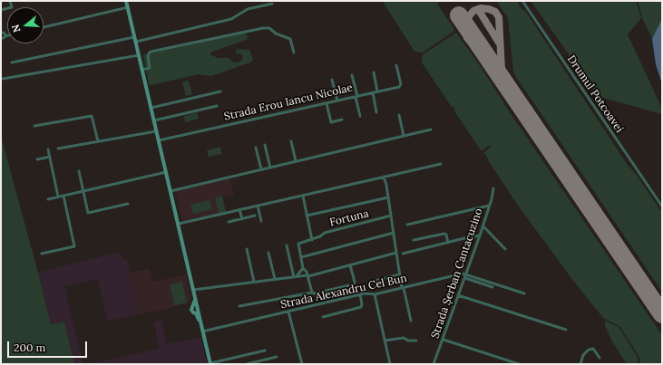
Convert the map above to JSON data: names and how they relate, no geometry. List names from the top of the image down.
{
  "streets": {
    "street": [
      "Drumul Potcoavei",
      "Strada Erou Iancu Nicolae",
      "Fortuna",
      "Strada Șerban Cantacuzino",
      "Strada Alexandru Cel Bun"
    ]
  },
  "crossings": [
    ["Strada Șerban Cantacuzino", "Strada Alexandru Cel Bun"]
  ],
  "scale_bar": "200 m",
  "north": "left"
}
